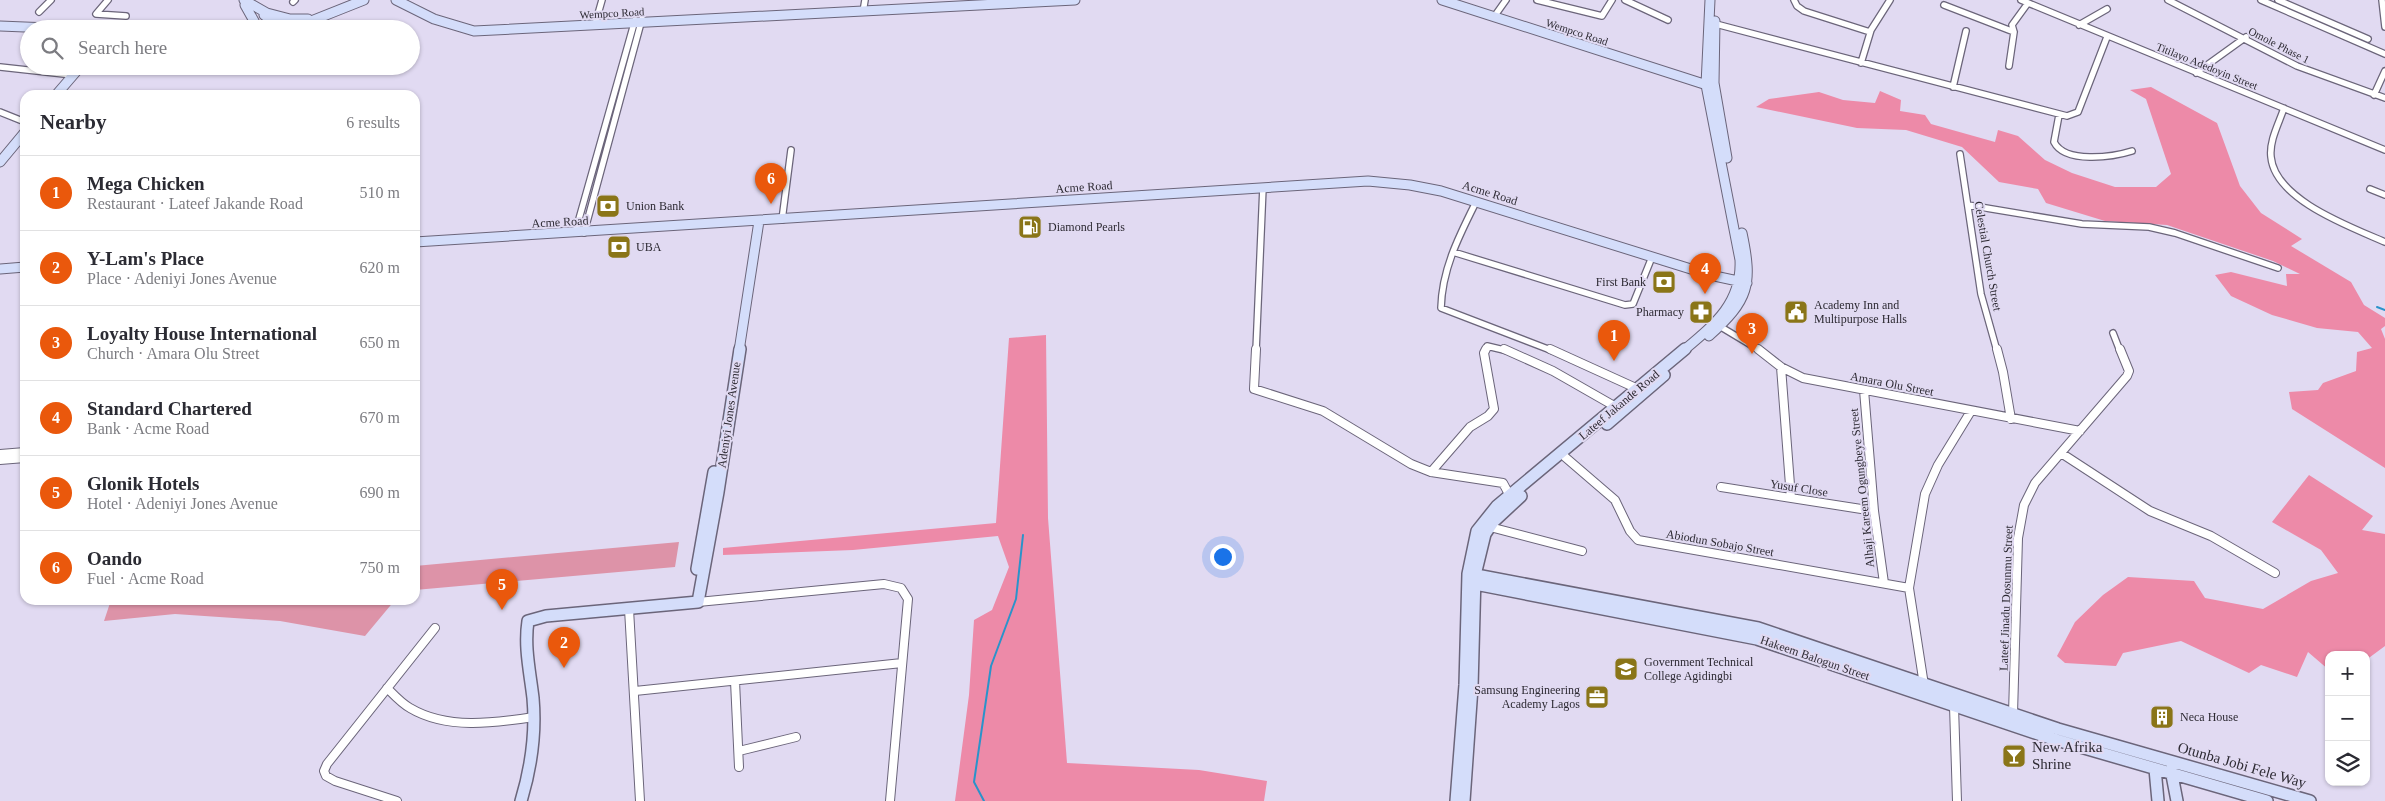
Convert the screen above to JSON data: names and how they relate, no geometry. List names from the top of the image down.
{
  "streets": {
    "street": [
      "Wempco Road",
      "Omole Phase 1",
      "Titilayo Adedoyin Street",
      "Acme Road",
      "Celestial Church Street",
      "Amara Olu Street",
      "Lateef Jakande Road",
      "Adeniyi Jones Avenue",
      "Yusuf Close",
      "Alhaji Kareem Ogungbeye Street",
      "Abiodun Sobajo Street",
      "Lateef Jinadu Dosunmu Street",
      "Hakeem Balogun Street",
      "Otunba Jobi Fele Way"
    ]
  },
  "crossings": [
    ["Wempco Road", "Lateef Jakande Road"],
    ["Acme Road", "Lateef Jakande Road"],
    ["Acme Road", "Adeniyi Jones Avenue"],
    ["Celestial Church Street", "Amara Olu Street"],
    ["Amara Olu Street", "Lateef Jakande Road"],
    ["Amara Olu Street", "Alhaji Kareem Ogungbeye Street"],
    ["Amara Olu Street", "Lateef Jinadu Dosunmu Street"],
    ["Lateef Jakande Road", "Abiodun Sobajo Street"],
    ["Lateef Jakande Road", "Hakeem Balogun Street"],
    ["Yusuf Close", "Alhaji Kareem Ogungbeye Street"],
    ["Alhaji Kareem Ogungbeye Street", "Abiodun Sobajo Street"],
    ["Lateef Jinadu Dosunmu Street", "Hakeem Balogun Street"],
    ["Hakeem Balogun Street", "Otunba Jobi Fele Way"]
  ],
  "places": {
    "bank": ["Union Bank", "UBA", "First Bank"],
    "fuel station": ["Diamond Pearls"],
    "pharmacy": ["Pharmacy"],
    "public building": ["Academy Inn and Multipurpose Halls"],
    "school or university": ["Government Technical College Agidingbi"],
    "office": ["Samsung Engineering Academy Lagos"],
    "building": ["Neca House"],
    "bar": ["New Afrika Shrine"]
  },
  "page": {
    "search": "Search here",
    "heading": ["Nearby", "6 results"],
    "list": [
      {
        "mark": "1",
        "name": "Mega Chicken",
        "note": "Restaurant · Lateef Jakande Road",
        "value": "510 m"
      },
      {
        "mark": "2",
        "name": "Y-Lam's Place",
        "note": "Place · Adeniyi Jones Avenue",
        "value": "620 m"
      },
      {
        "mark": "3",
        "name": "Loyalty House International",
        "note": "Church · Amara Olu Street",
        "value": "650 m"
      },
      {
        "mark": "4",
        "name": "Standard Chartered",
        "note": "Bank · Acme Road",
        "value": "670 m"
      },
      {
        "mark": "5",
        "name": "Glonik Hotels",
        "note": "Hotel · Adeniyi Jones Avenue",
        "value": "690 m"
      },
      {
        "mark": "6",
        "name": "Oando",
        "note": "Fuel · Acme Road",
        "value": "750 m"
      }
    ],
    "pins": [
      "6",
      "4",
      "3",
      "1",
      "5",
      "2"
    ],
    "map_buttons": ["+", "−"]
  }
}
